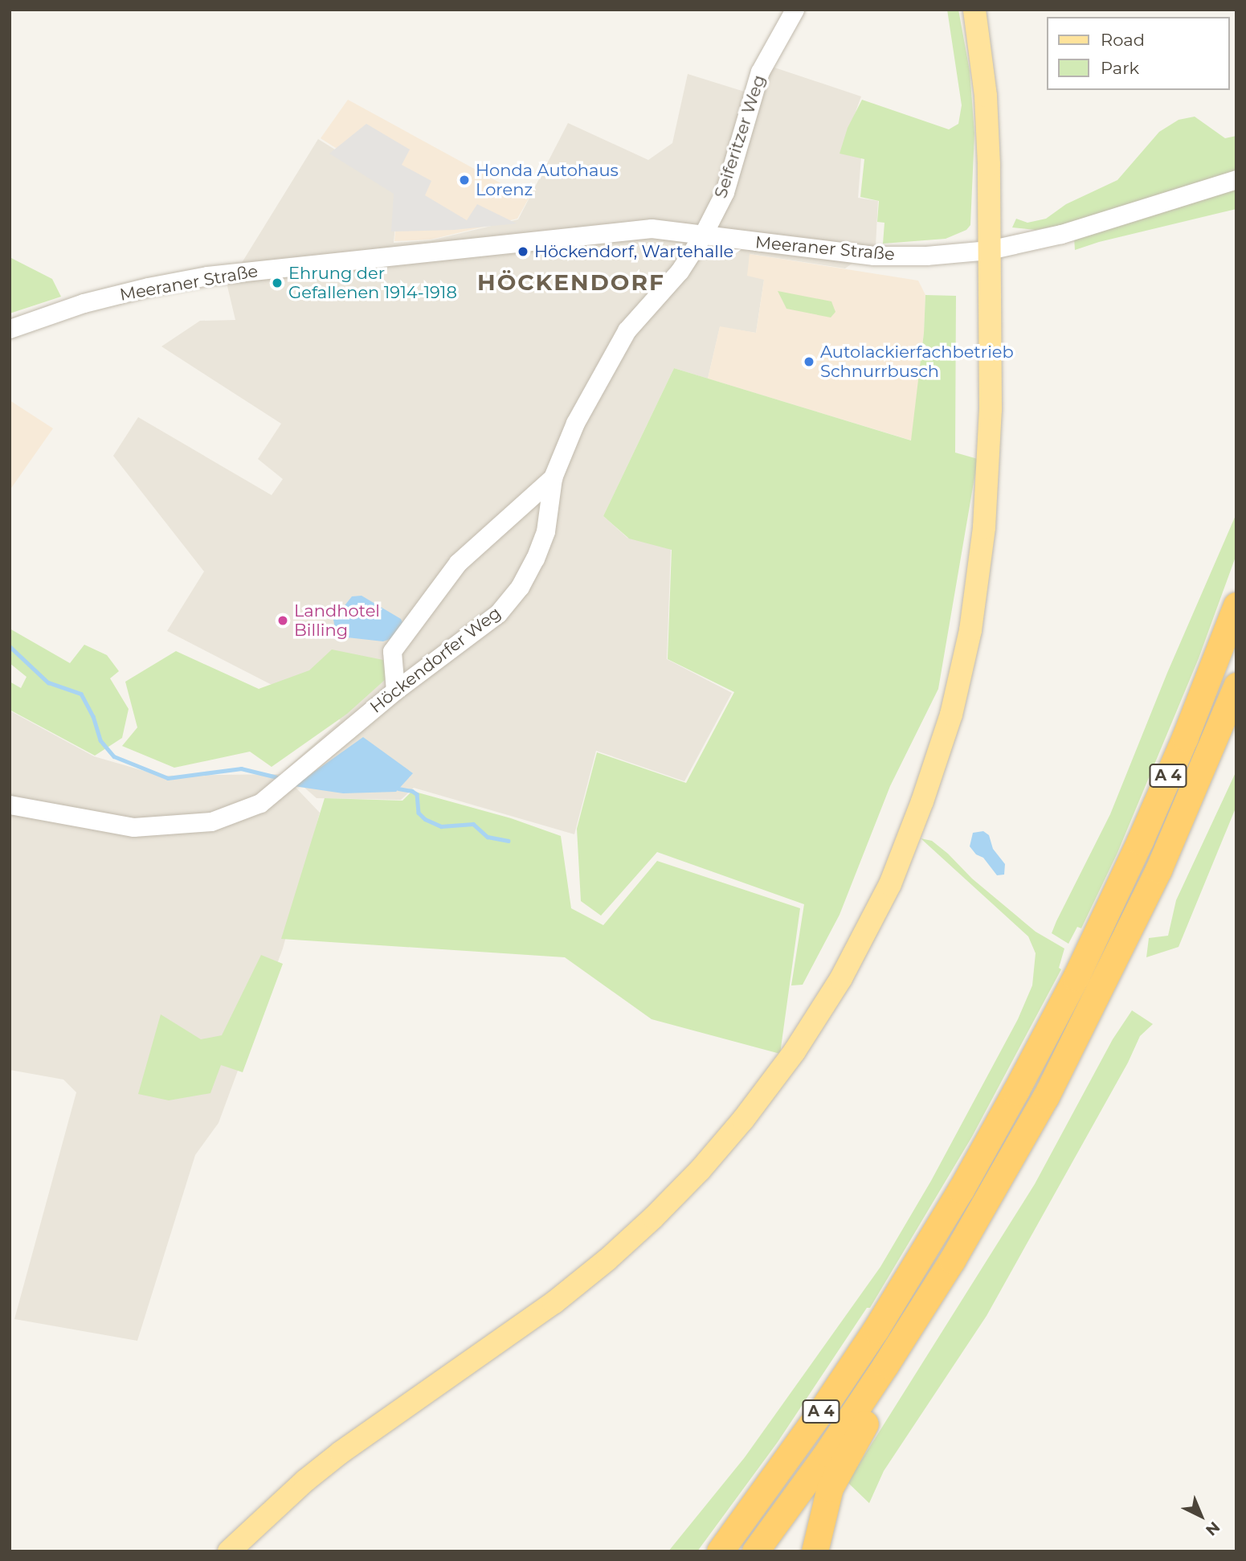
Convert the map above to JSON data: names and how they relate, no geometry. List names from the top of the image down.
{
  "streets": {
    "highway": ["A 4"],
    "street": ["Seiferitzer Weg", "Meeraner Straße", "Höckendorfer Weg"]
  },
  "crossings": [
    ["Seiferitzer Weg", "Meeraner Straße"],
    ["Seiferitzer Weg", "Höckendorfer Weg"],
    ["Meeraner Straße", "Höckendorfer Weg"]
  ],
  "districts": ["HÖCKENDORF"],
  "places": [
    "Honda Autohaus Lorenz",
    "Höckendorf, Wartehalle",
    "Ehrung der Gefallenen 1914-1918",
    "Autolackierfachbetrieb Schnurrbusch",
    "Landhotel Billing"
  ],
  "legend": ["Road", "Park"],
  "north": "bottom right"
}
